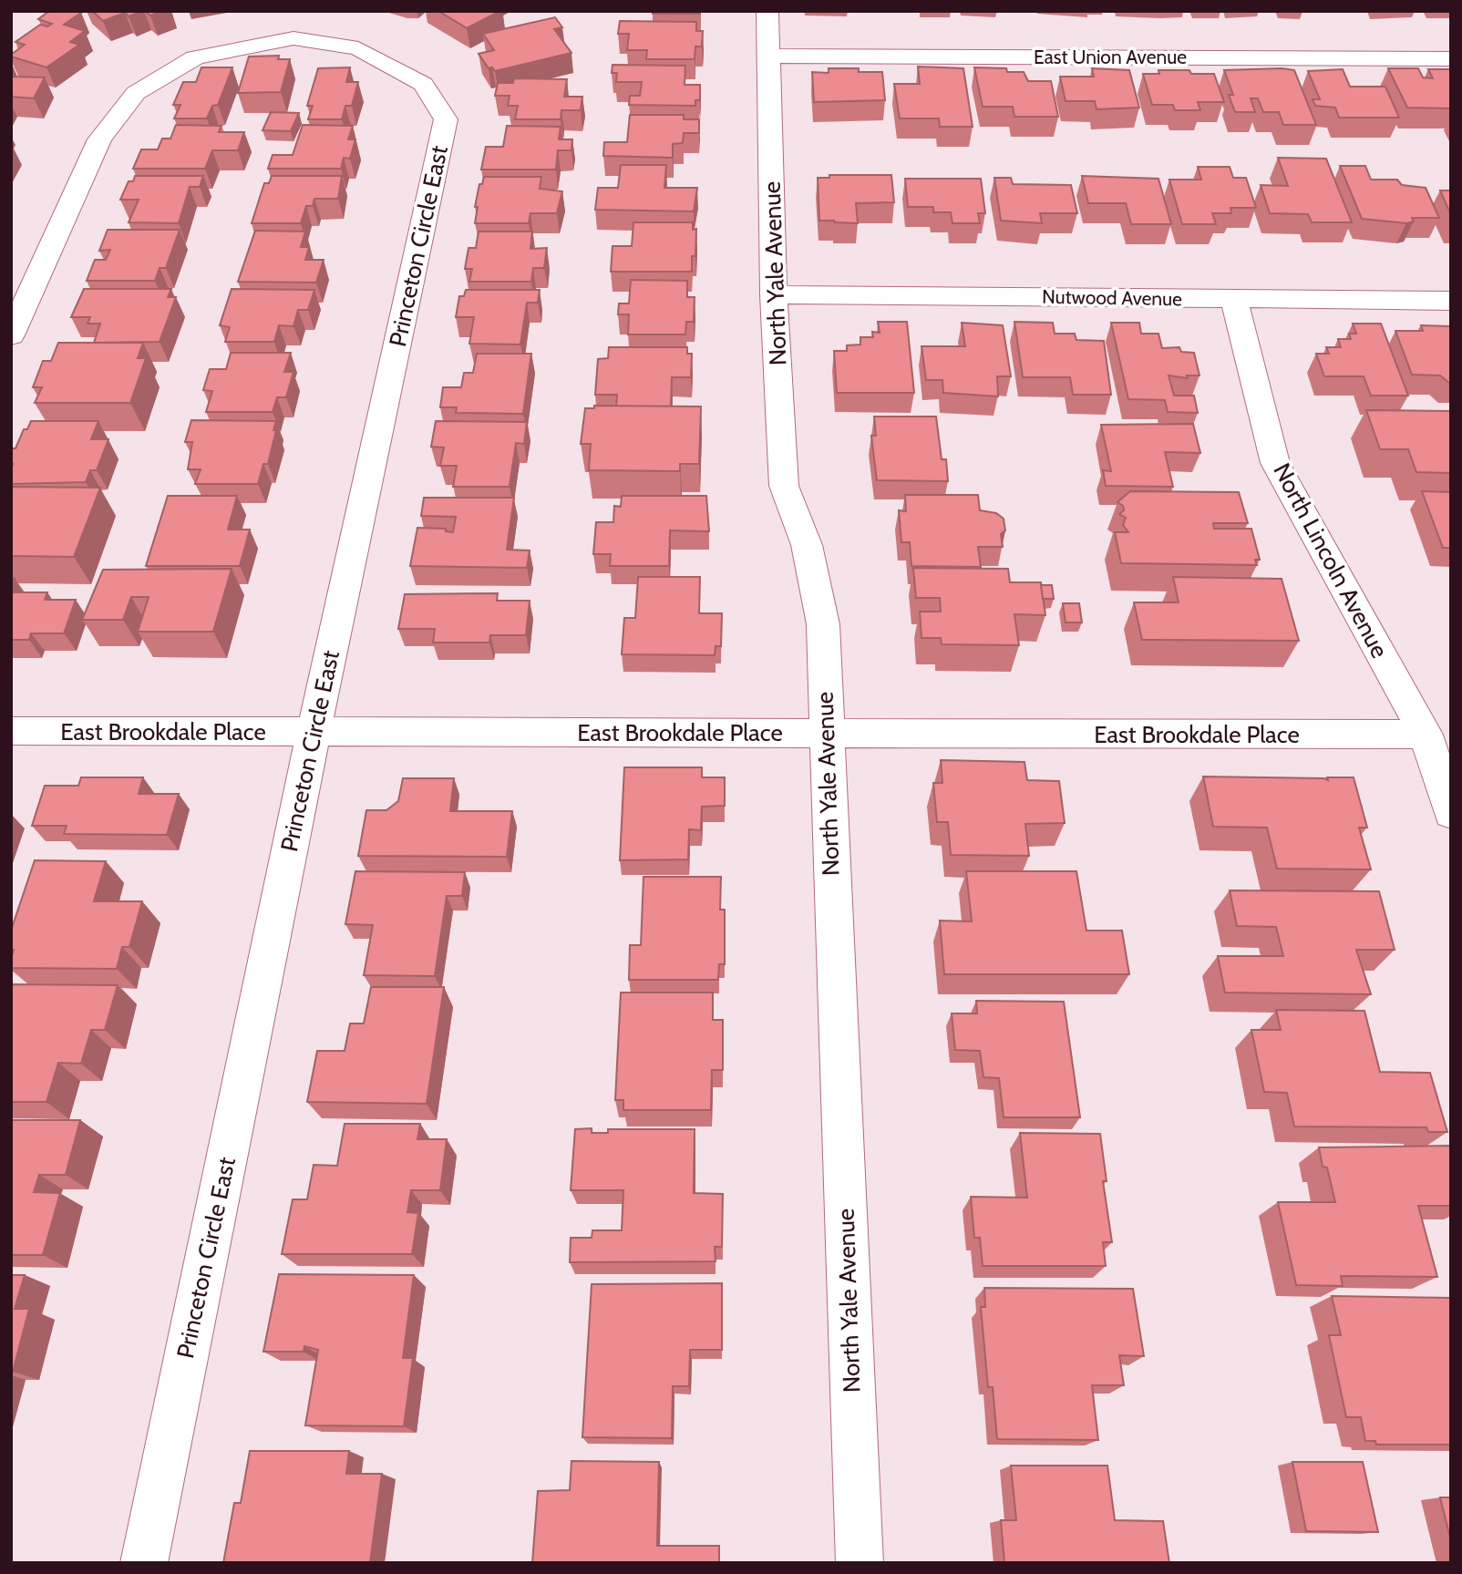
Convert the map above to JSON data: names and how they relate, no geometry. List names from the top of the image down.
{
  "streets": {
    "street": [
      "East Union Avenue",
      "Princeton Circle East",
      "North Yale Avenue",
      "Nutwood Avenue",
      "North Lincoln Avenue",
      "East Brookdale Place"
    ]
  },
  "crossings": [
    ["East Union Avenue", "North Yale Avenue"],
    ["Princeton Circle East", "East Brookdale Place"],
    ["North Yale Avenue", "Nutwood Avenue"],
    ["North Yale Avenue", "East Brookdale Place"],
    ["Nutwood Avenue", "North Lincoln Avenue"],
    ["North Lincoln Avenue", "East Brookdale Place"]
  ]
}
